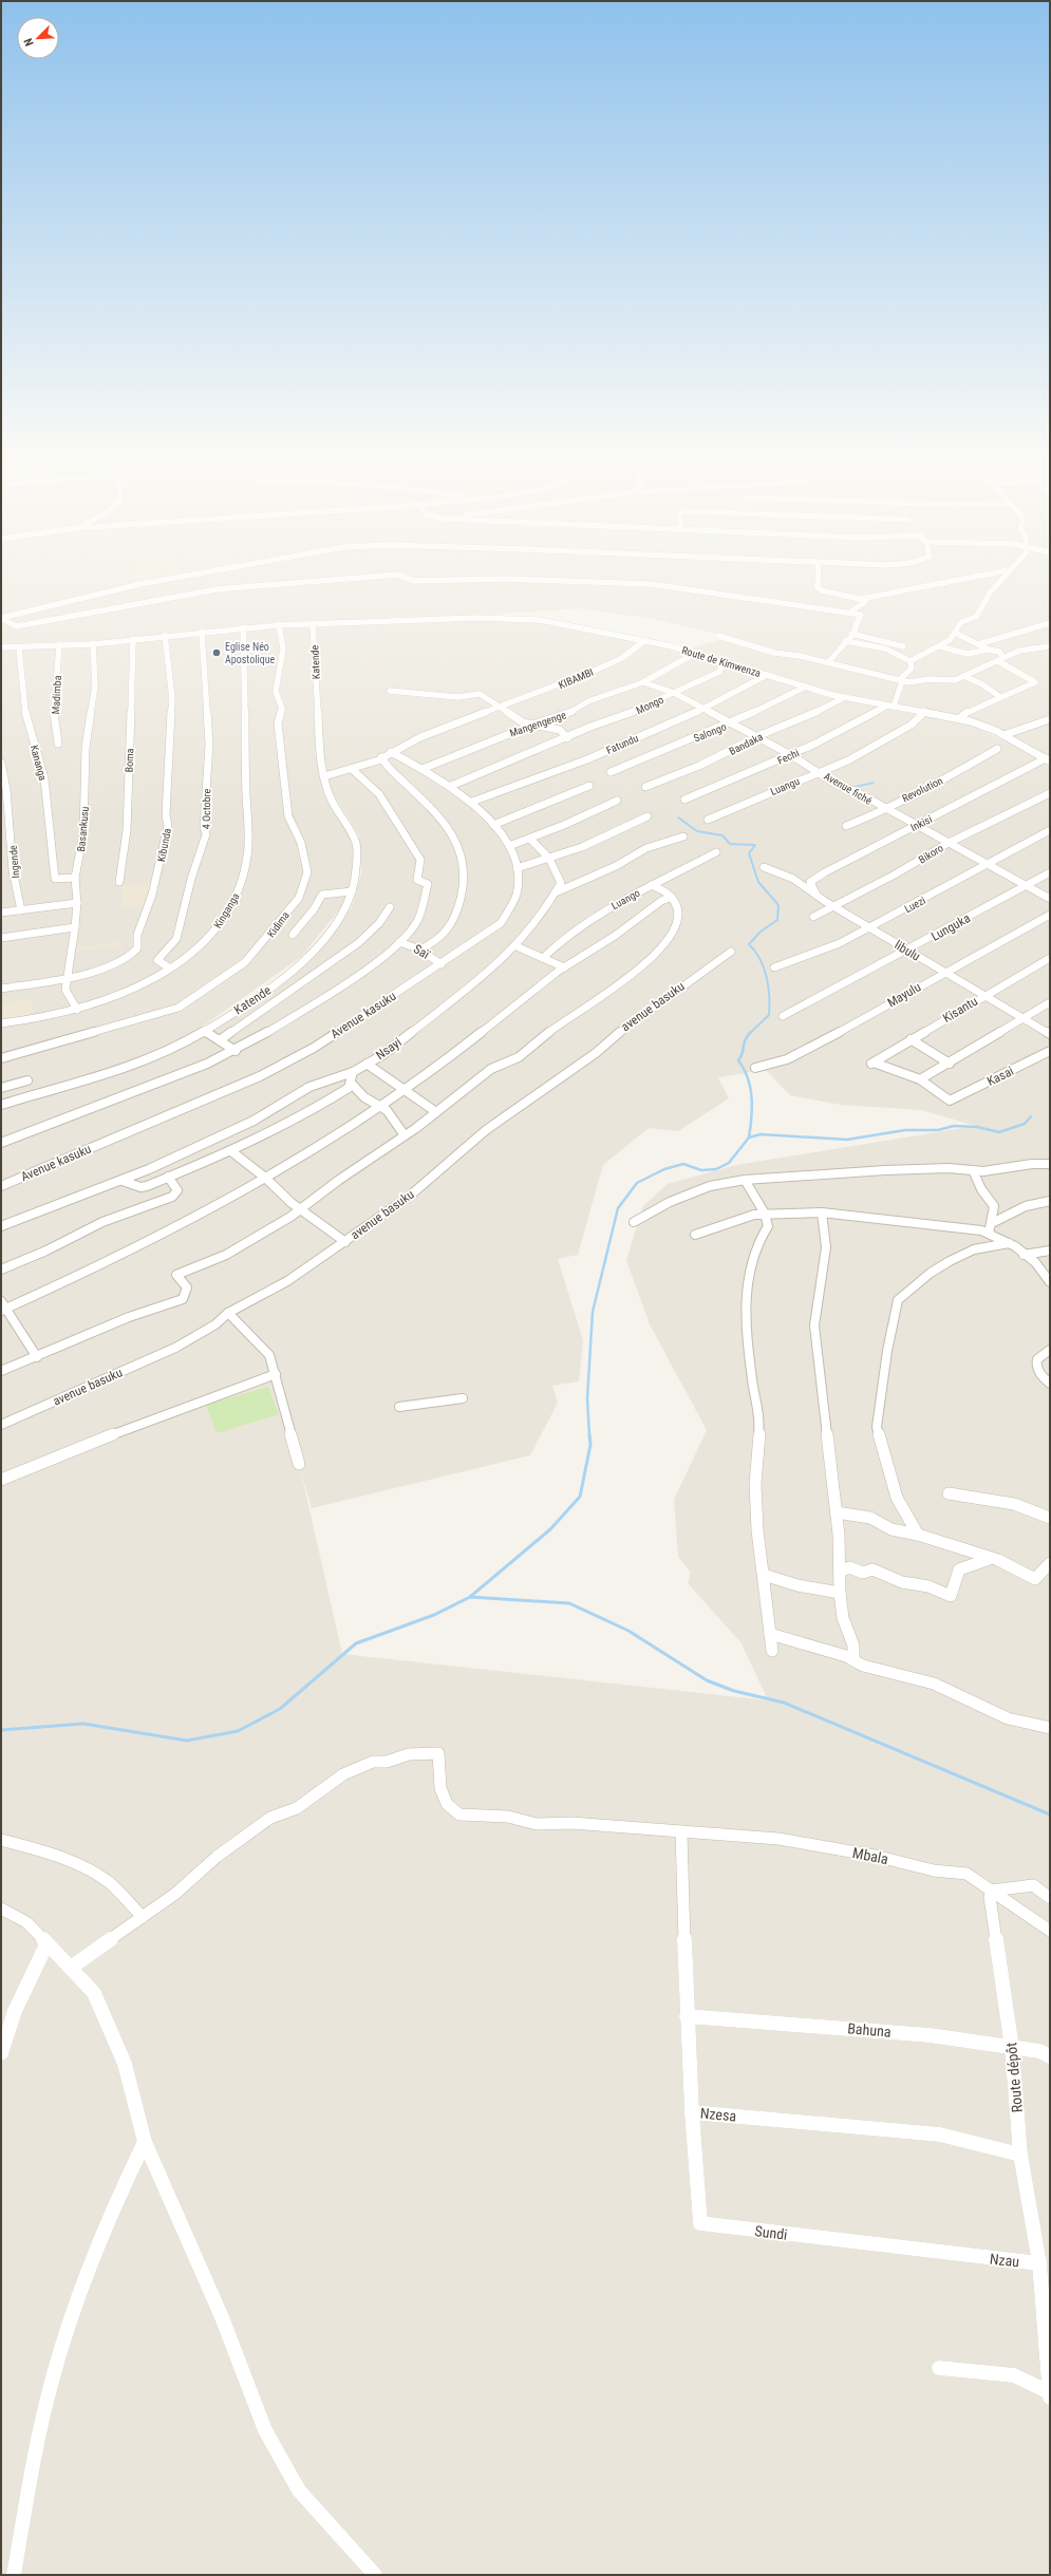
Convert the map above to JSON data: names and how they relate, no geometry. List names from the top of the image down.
{
  "streets": {
    "street": [
      "Route de Kimwenza",
      "Katende",
      "KIBAMBI",
      "Madimba",
      "Mongo",
      "Mangengenge",
      "Salongo",
      "Fatundu",
      "Bandaka",
      "Fechi",
      "Boma",
      "Kananga",
      "Luangu",
      "Avenue fiché",
      "Revolution",
      "4 Octobre",
      "Inkisi",
      "Basankusu",
      "Kibunda",
      "Bikoro",
      "Ingende",
      "Luango",
      "Luezi",
      "Kinganga",
      "Kidima",
      "Lunguka",
      "libulu",
      "Saï",
      "Mayulu",
      "avenue basuku",
      "Kisantu",
      "Avenue kasuku",
      "Nsayi",
      "Kasai",
      "Mbala",
      "Bahuna",
      "Route dépôt",
      "Nzesa",
      "Sundi",
      "Nzau"
    ]
  },
  "crossings": [
    ["Route de Kimwenza", "Katende"],
    ["Route de Kimwenza", "KIBAMBI"],
    ["Route de Kimwenza", "Madimba"],
    ["Route de Kimwenza", "Mongo"],
    ["Route de Kimwenza", "Mangengenge"],
    ["Route de Kimwenza", "Salongo"],
    ["Route de Kimwenza", "Fatundu"],
    ["Route de Kimwenza", "Bandaka"],
    ["Route de Kimwenza", "Fechi"],
    ["Route de Kimwenza", "Boma"],
    ["Route de Kimwenza", "Kananga"],
    ["Route de Kimwenza", "Luangu"],
    ["Route de Kimwenza", "4 Octobre"],
    ["Route de Kimwenza", "Inkisi"],
    ["Route de Kimwenza", "Basankusu"],
    ["Route de Kimwenza", "Kibunda"],
    ["Route de Kimwenza", "Kinganga"],
    ["Route de Kimwenza", "Kidima"],
    ["Mongo", "Avenue fiché"],
    ["Mongo", "Avenue kasuku"],
    ["Mangengenge", "Avenue fiché"],
    ["Mangengenge", "Avenue kasuku"],
    ["Salongo", "Avenue fiché"],
    ["Fatundu", "Avenue fiché"],
    ["Fatundu", "Avenue kasuku"],
    ["Bandaka", "Avenue fiché"],
    ["Fechi", "Avenue fiché"],
    ["Kananga", "Basankusu"],
    ["Luangu", "Avenue fiché"],
    ["Avenue fiché", "Revolution"],
    ["Avenue fiché", "Inkisi"],
    ["Avenue fiché", "Bikoro"],
    ["Avenue fiché", "Luezi"],
    ["Avenue fiché", "Lunguka"],
    ["4 Octobre", "Kinganga"],
    ["Inkisi", "libulu"],
    ["Basankusu", "Kibunda"],
    ["Basankusu", "Kinganga"],
    ["Bikoro", "libulu"],
    ["Luezi", "libulu"],
    ["Lunguka", "libulu"],
    ["libulu", "Mayulu"],
    ["libulu", "Kisantu"],
    ["Saï", "Avenue kasuku"],
    ["Kisantu", "Kasai"],
    ["Mbala", "Route dépôt"],
    ["Mbala", "Nzesa"],
    ["Bahuna", "Route dépôt"],
    ["Bahuna", "Nzesa"],
    ["Route dépôt", "Nzesa"],
    ["Route dépôt", "Nzau"],
    ["Nzesa", "Sundi"],
    ["Sundi", "Nzau"]
  ],
  "places": ["Eglise Néo Apostolique"],
  "north": "bottom left"
}
